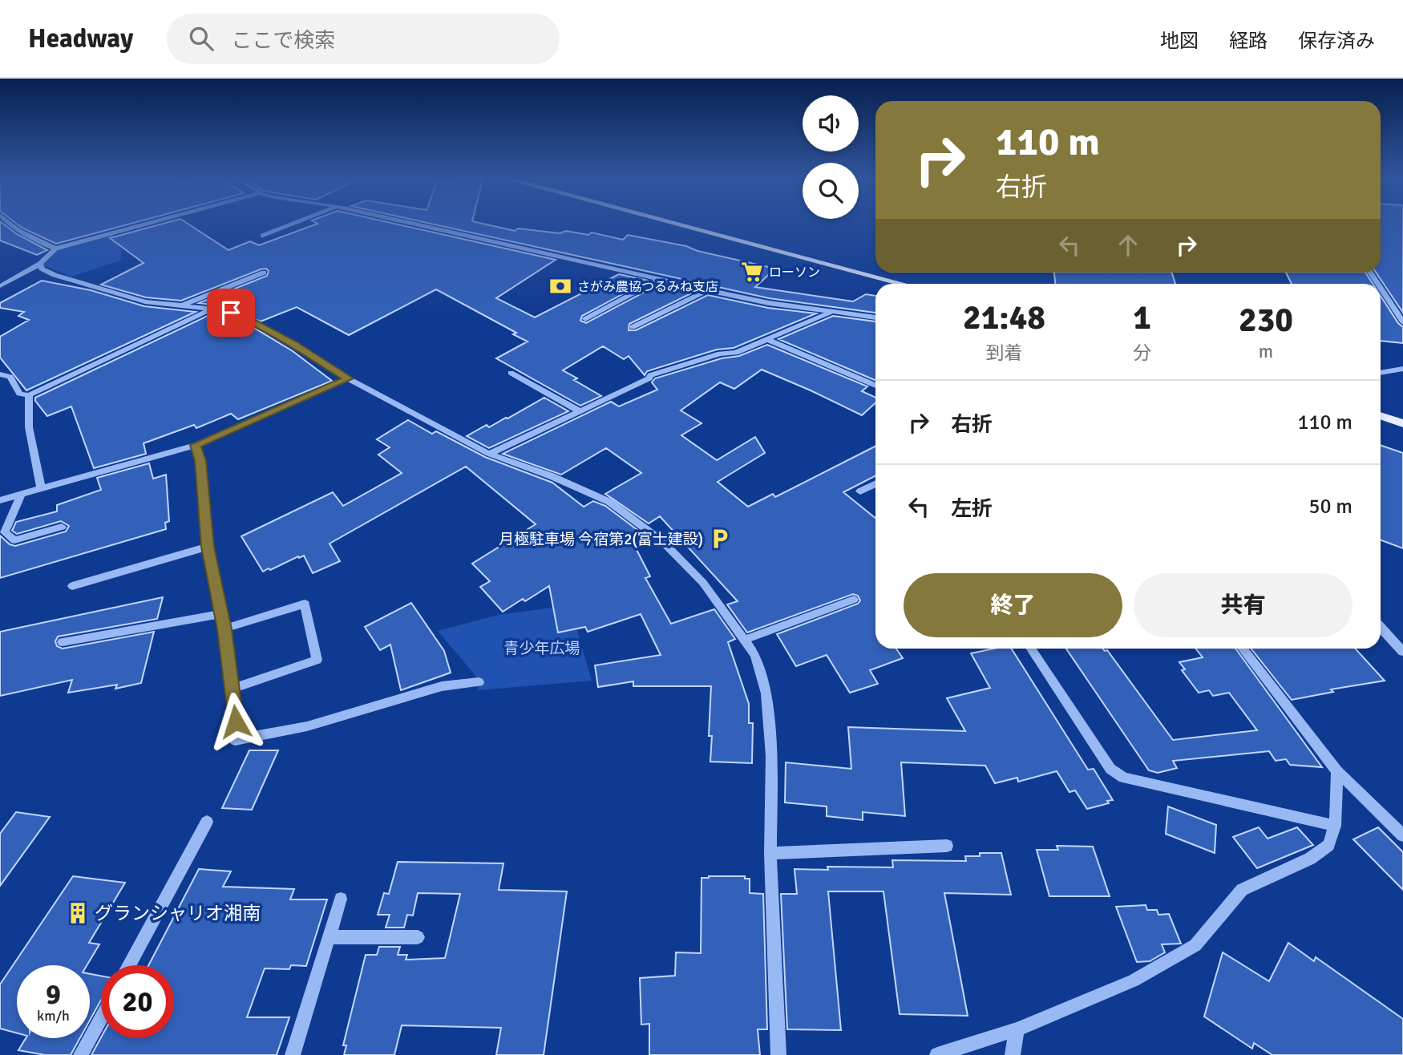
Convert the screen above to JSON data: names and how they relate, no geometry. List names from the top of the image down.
{
  "parks": ["青少年広場"],
  "places": {
    "supermarket": ["ローソン"],
    "bank": ["さがみ農協つるみね支店"],
    "parking": ["月極駐車場 今宿第2(富士建設)"],
    "building": ["グランシャリオ湘南"]
  },
  "page": {
    "header": "Headway",
    "search": "ここで検索",
    "nav": ["地図", "経路", "保存済み"],
    "turn": ["110 m", "右折"],
    "eta": [
      "21:48",
      "到着",
      "1",
      "分",
      "230",
      "m"
    ],
    "list": [
      {
        "name": "右折",
        "value": "110 m"
      },
      {
        "name": "左折",
        "value": "50 m"
      }
    ],
    "buttons": ["終了", "共有"],
    "speed": "9 km/h",
    "limit": "20"
  }
}
